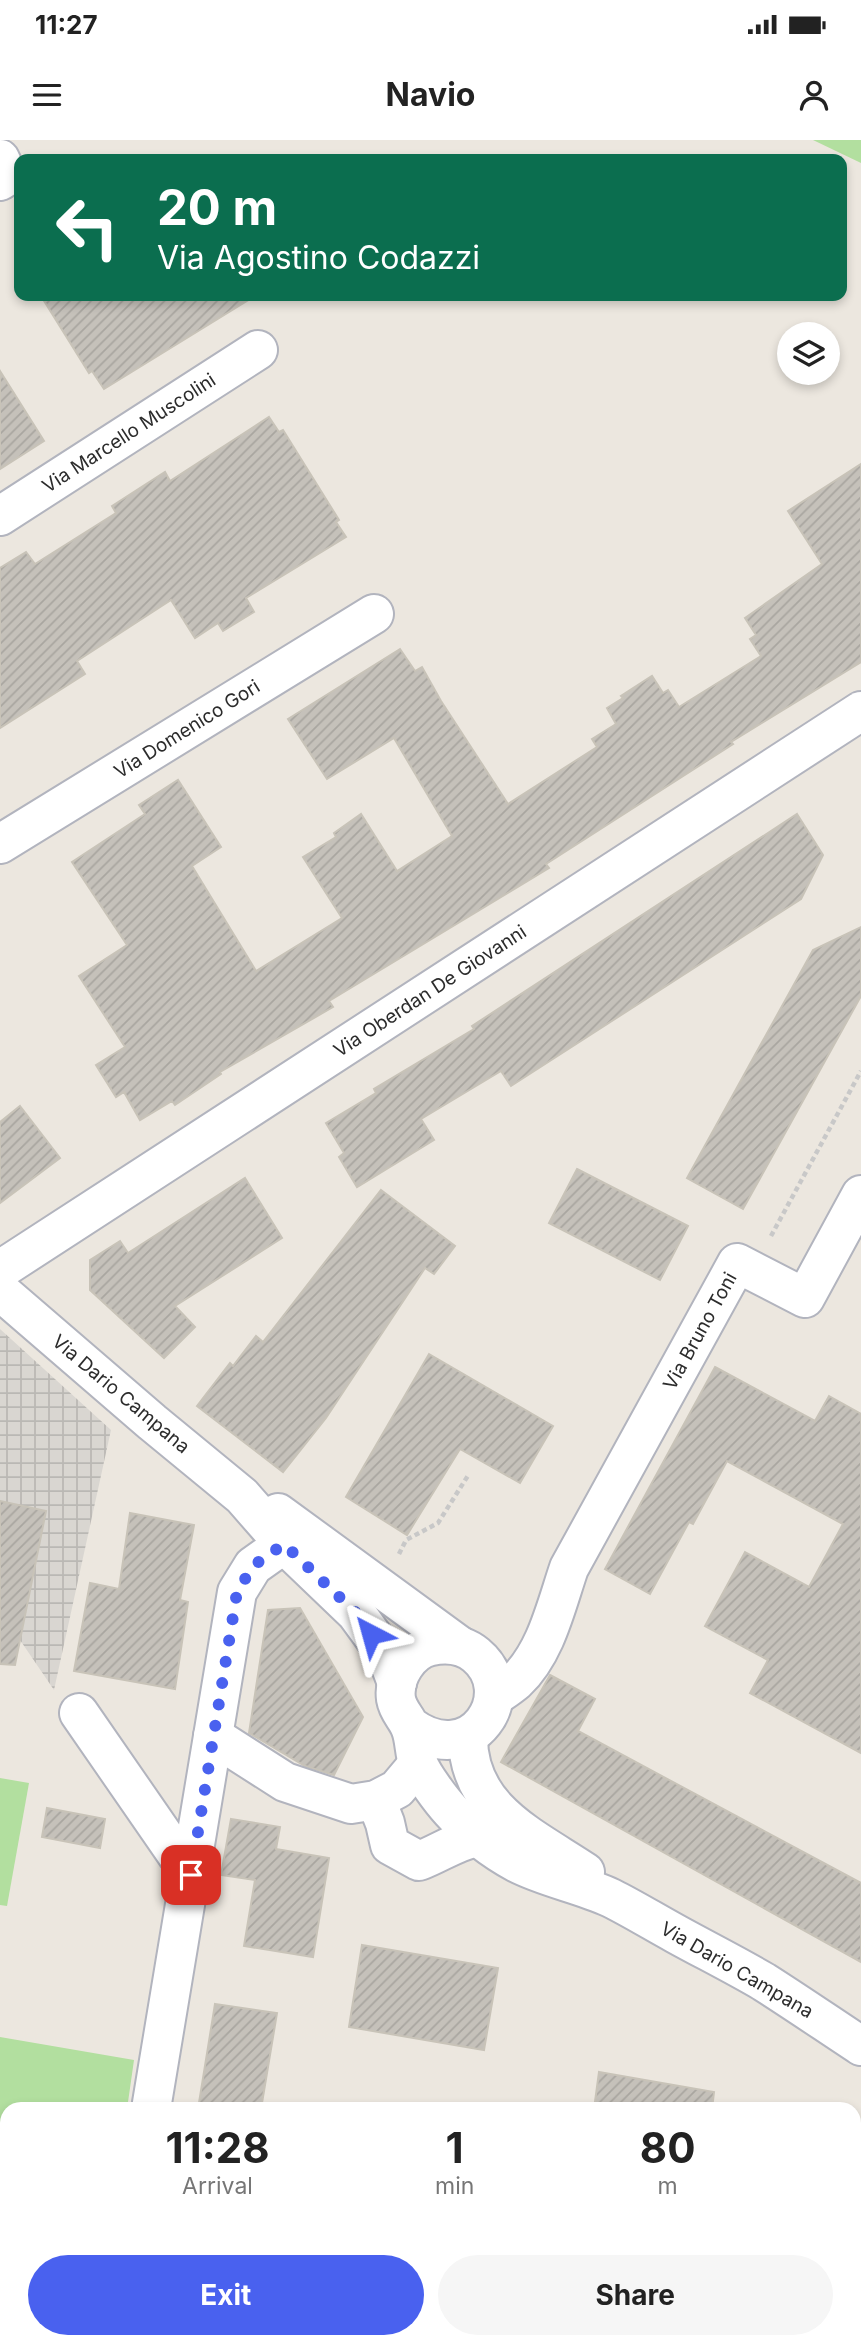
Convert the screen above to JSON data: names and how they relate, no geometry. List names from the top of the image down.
{
  "streets": {
    "street": [
      "Via Marcello Muscolini",
      "Via Domenico Gori",
      "Via Oberdan De Giovanni",
      "Via Bruno Toni",
      "Via Dario Campana"
    ]
  },
  "crossings": [
    ["Via Bruno Toni", "Via Dario Campana"]
  ],
  "page": {
    "status": "11:27",
    "header": "Navio",
    "turn": ["20 m", "Via Agostino Codazzi"],
    "eta": [
      "11:28",
      "Arrival",
      "1",
      "min",
      "80",
      "m"
    ],
    "buttons": ["Exit", "Share"]
  }
}
